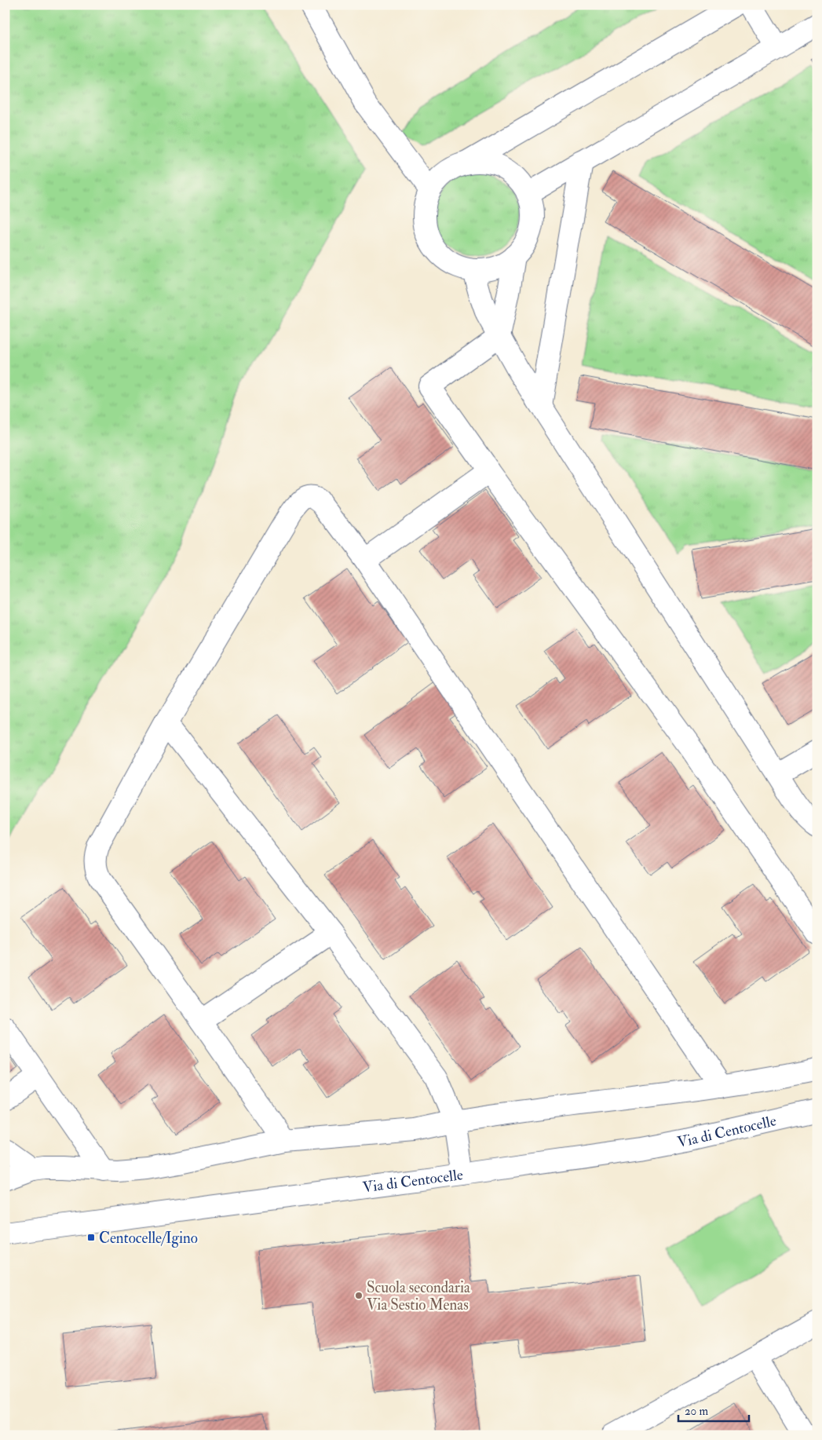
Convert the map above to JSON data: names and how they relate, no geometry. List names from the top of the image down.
{
  "streets": {
    "street": ["Via di Centocelle"]
  },
  "places": {
    "transit": ["Centocelle/Igino"],
    "other": ["Scuola secondaria Via Sestio Menas"]
  },
  "scale_bar": "20 m"
}
